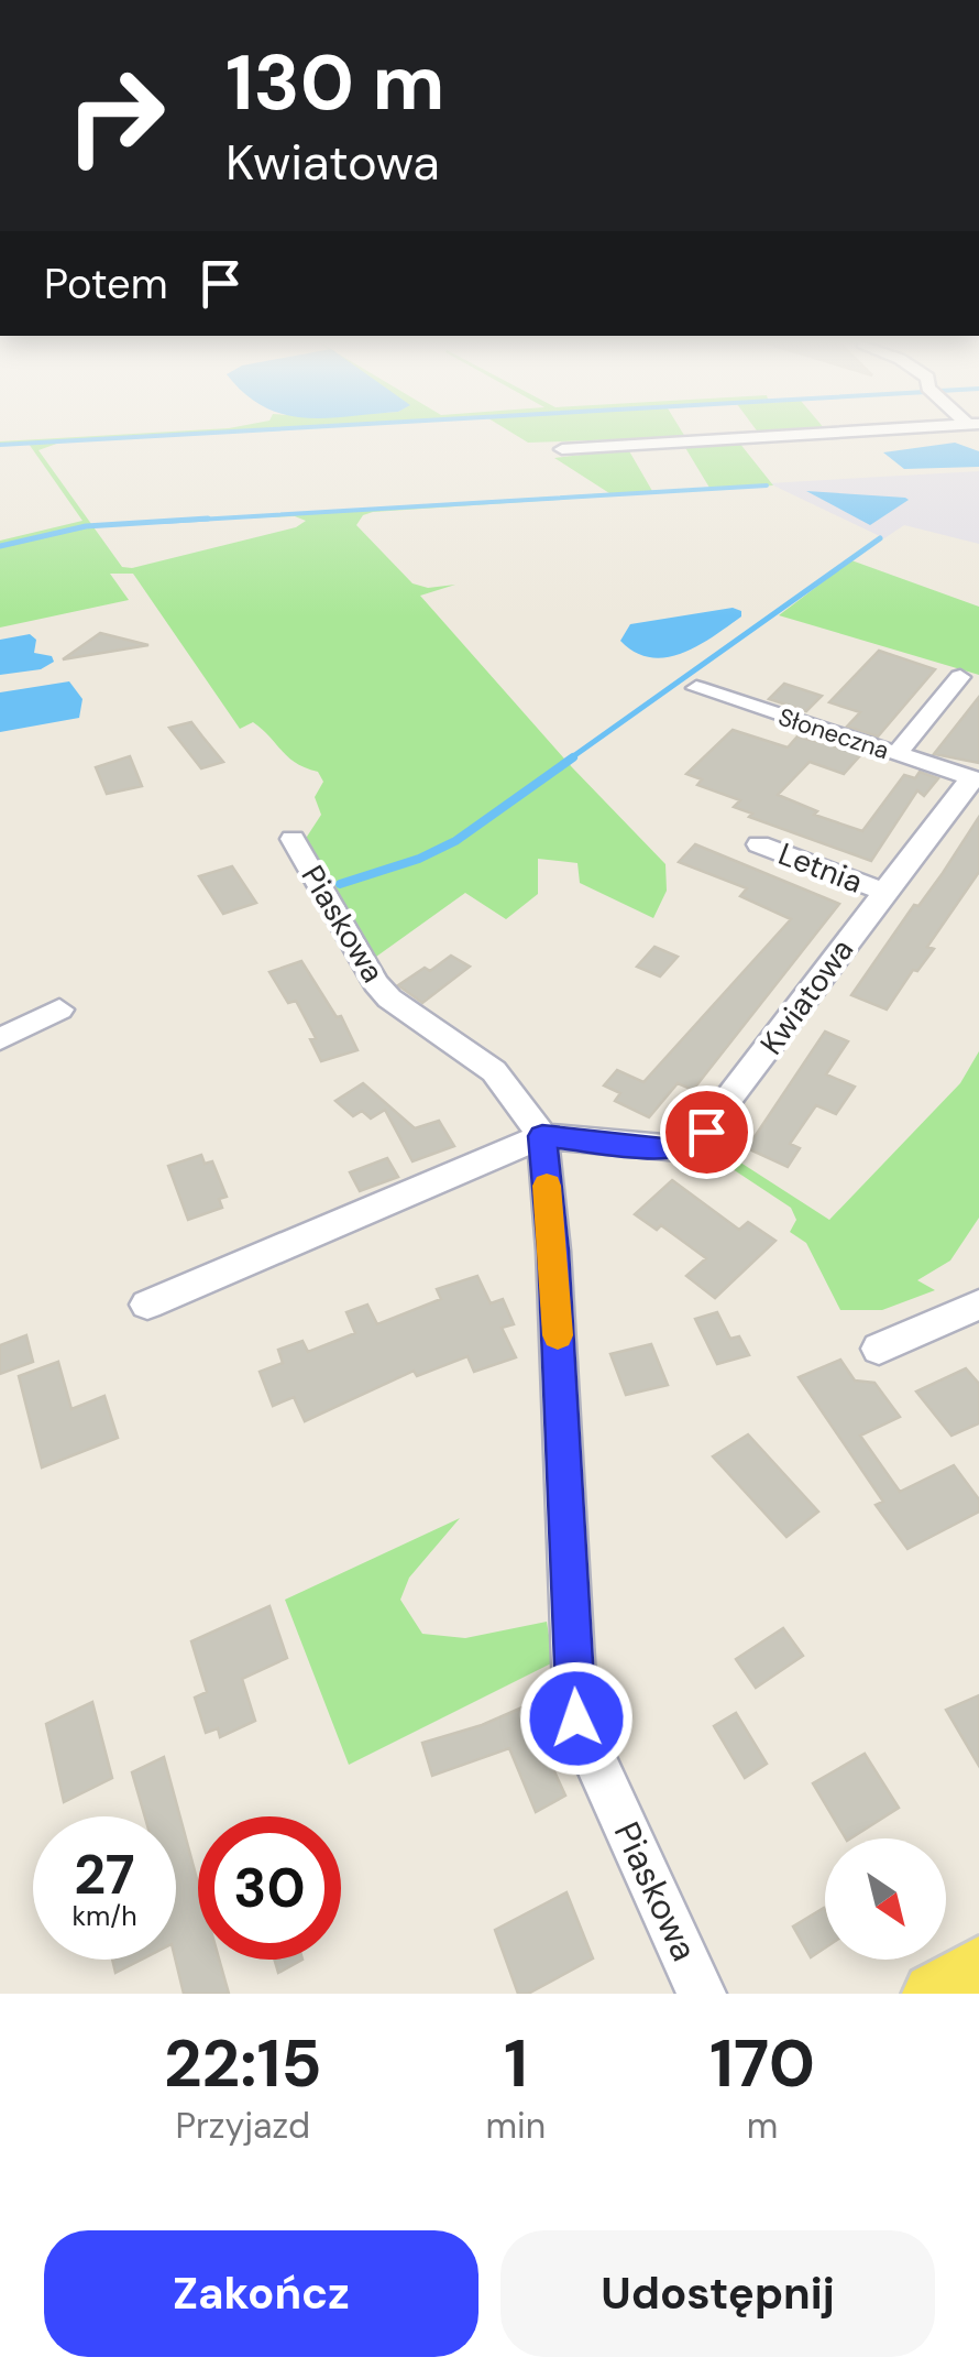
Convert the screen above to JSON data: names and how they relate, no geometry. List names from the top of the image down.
{
  "streets": {
    "street": [
      "Słoneczna",
      "Letnia",
      "Piaskowa",
      "Kwiatowa"
    ]
  },
  "crossings": [
    ["Słoneczna", "Kwiatowa"],
    ["Letnia", "Kwiatowa"],
    ["Piaskowa", "Kwiatowa"]
  ],
  "north": "bottom right",
  "page": {
    "turn": ["130 m", "Kwiatowa"],
    "then": "Potem",
    "speed": "27 km/h",
    "limit": "30",
    "eta": [
      "22:15",
      "Przyjazd",
      "1",
      "min",
      "170",
      "m"
    ],
    "buttons": ["Zakończ", "Udostępnij"]
  }
}
